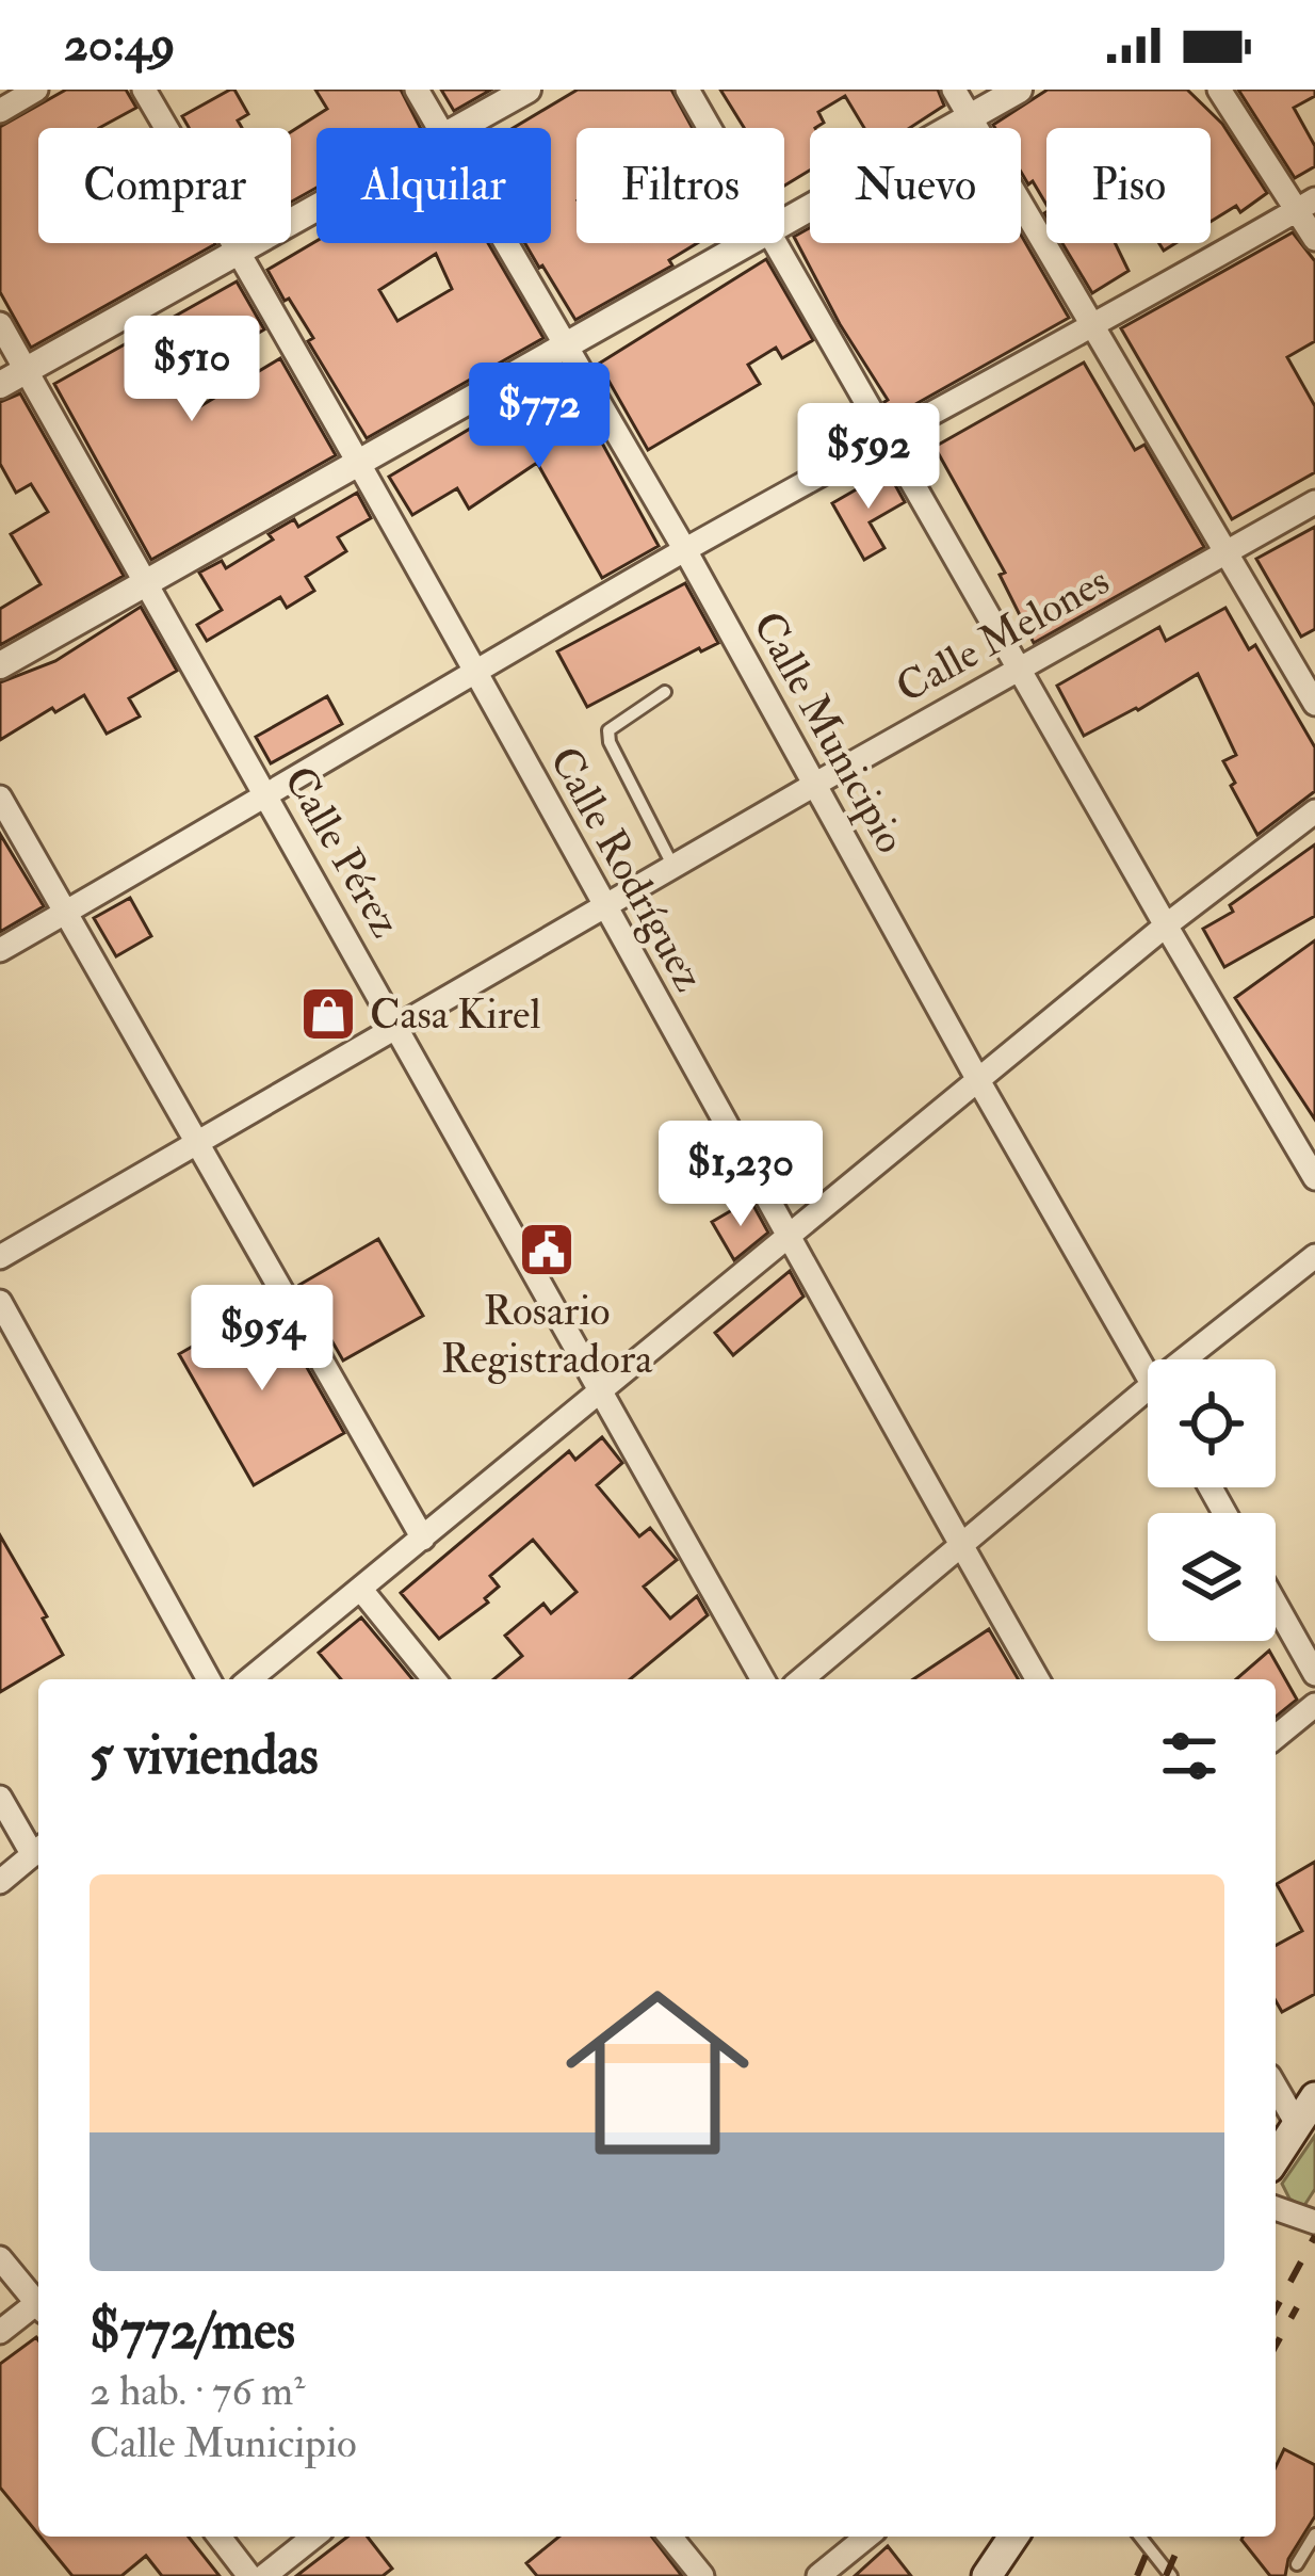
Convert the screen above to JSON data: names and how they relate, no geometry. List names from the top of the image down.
{
  "streets": {
    "street": [
      "Calle Melones",
      "Calle Municipio",
      "Calle Pérez",
      "Calle Rodríguez"
    ]
  },
  "crossings": [
    ["Calle Melones", "Calle Municipio"],
    ["Calle Melones", "Calle Pérez"],
    ["Calle Melones", "Calle Rodríguez"]
  ],
  "places": {
    "shop": ["Casa Kirel"],
    "public building": ["Rosario Registradora"]
  },
  "page": {
    "status": "20:49",
    "chip": [
      "Comprar",
      "Alquilar",
      "Filtros",
      "Nuevo",
      "Piso"
    ],
    "price": [
      "$510",
      "$772",
      "$592",
      "$1,230",
      "$954"
    ],
    "heading": "5 viviendas",
    "list": [
      {
        "name": "$772/mes",
        "note": "2 hab. · 76 m² · Calle Municipio"
      }
    ]
  }
}
